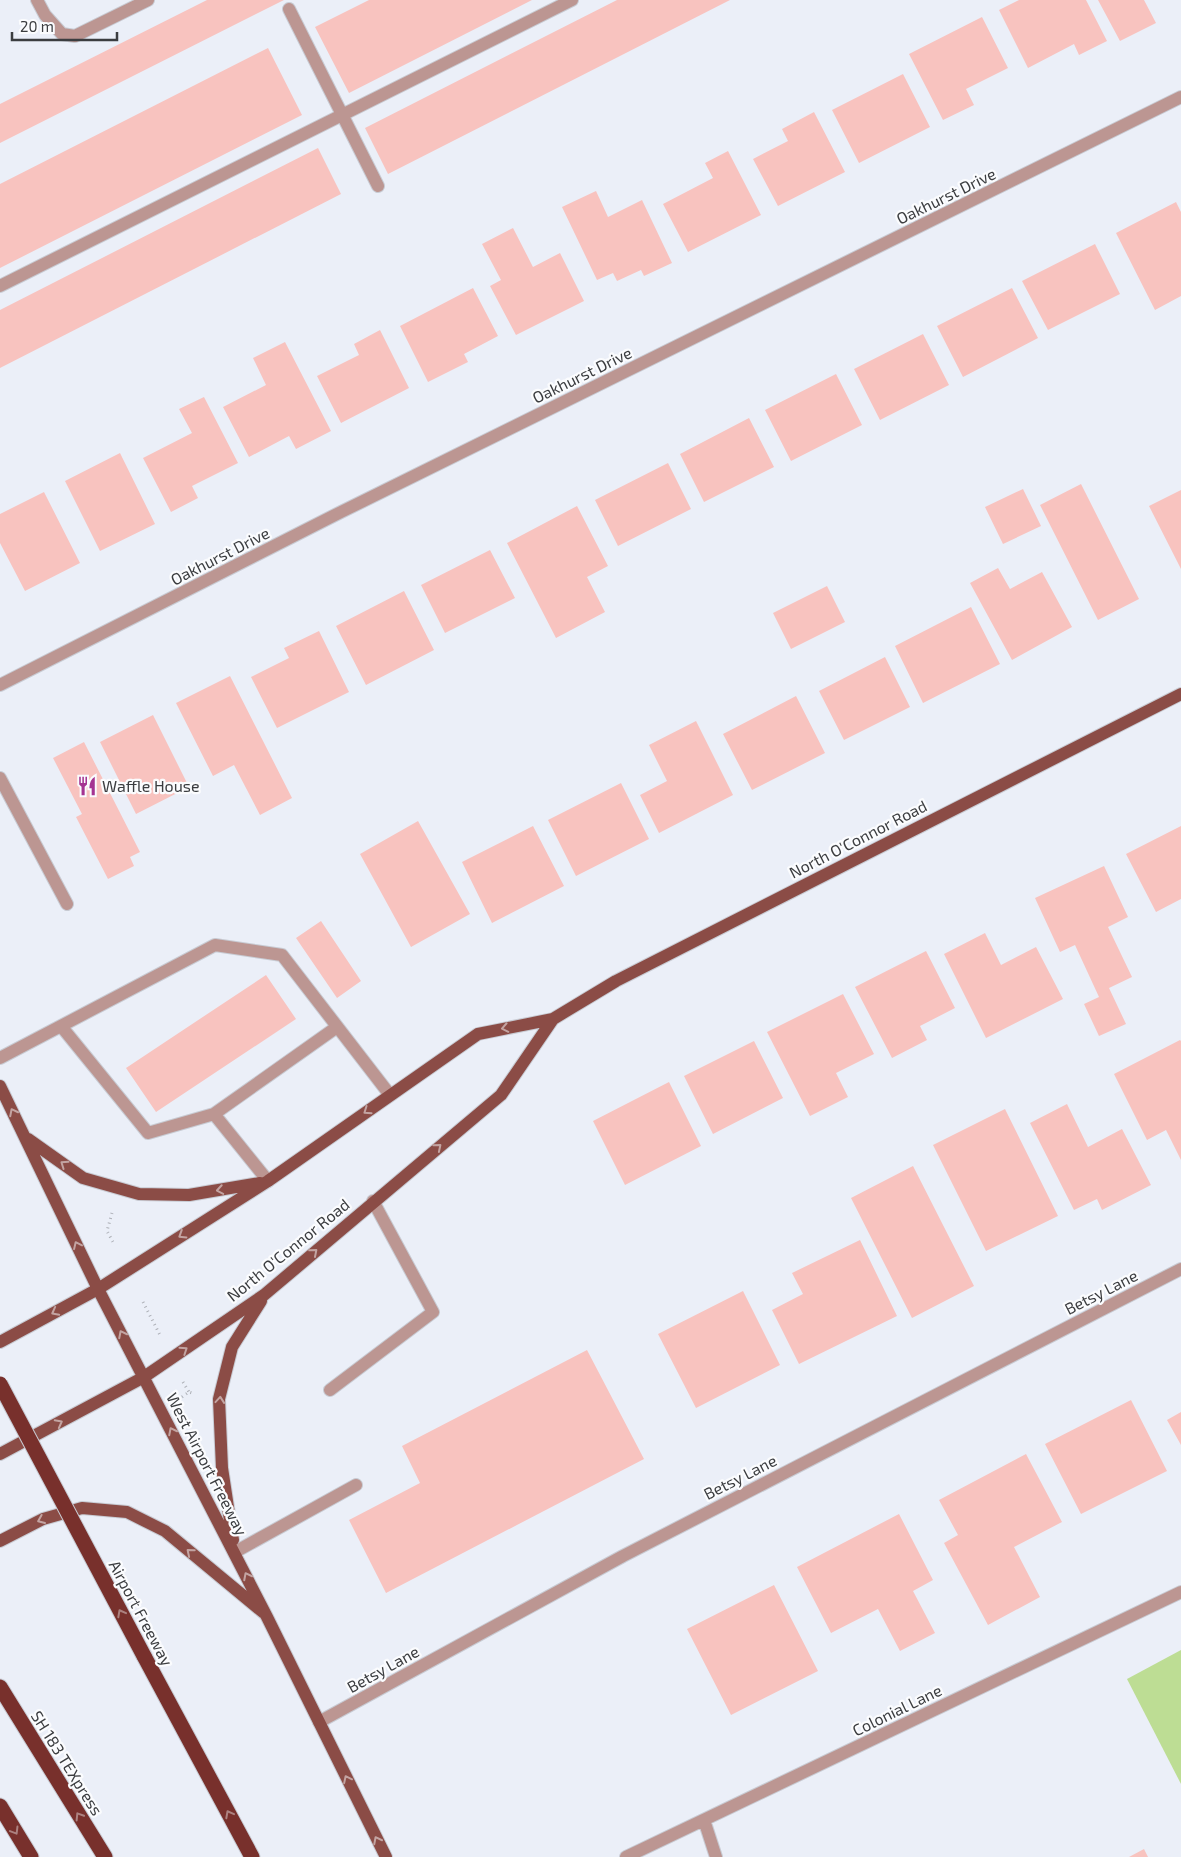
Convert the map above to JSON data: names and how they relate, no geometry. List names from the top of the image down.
{
  "streets": {
    "highway": ["Airport Freeway", "SH 183 TEXpress"],
    "main road": ["North O'Connor Road", "West Airport Freeway"],
    "street": ["Oakhurst Drive", "Betsy Lane", "Colonial Lane"]
  },
  "crossings": [
    ["North O'Connor Road", "West Airport Freeway"],
    ["Betsy Lane", "West Airport Freeway"]
  ],
  "one_way": ["West Airport Freeway", "Airport Freeway", "SH 183 TEXpress"],
  "places": {
    "restaurant": ["Waffle House"]
  },
  "scale_bar": "20 m"
}
